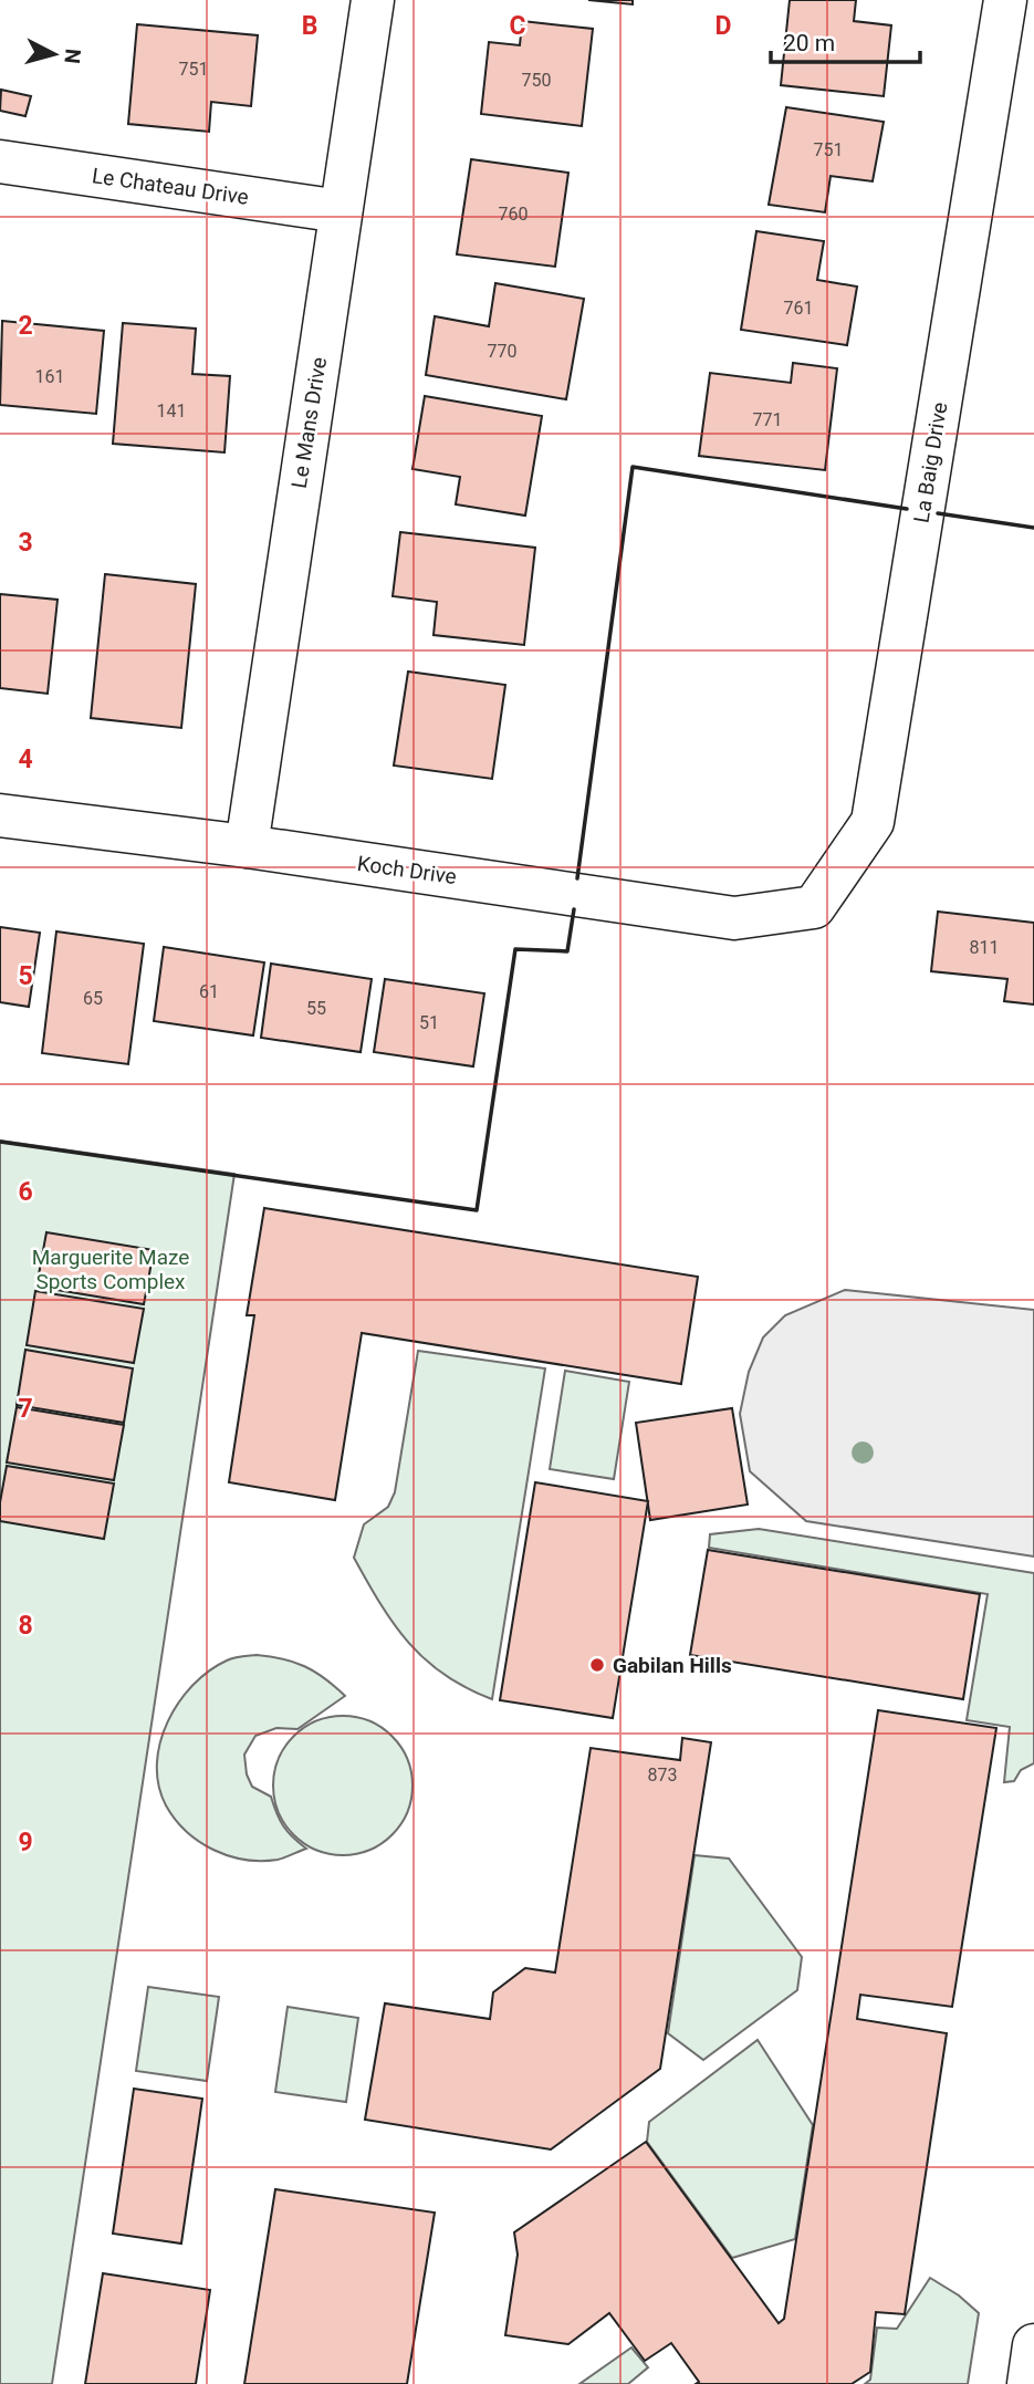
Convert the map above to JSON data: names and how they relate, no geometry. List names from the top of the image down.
{
  "streets": {
    "street": [
      "Le Chateau Drive",
      "Le Mans Drive",
      "La Baig Drive",
      "Koch Drive"
    ]
  },
  "crossings": [
    ["Le Chateau Drive", "Le Mans Drive"],
    ["Le Mans Drive", "Koch Drive"],
    ["La Baig Drive", "Koch Drive"]
  ],
  "parks": ["Marguerite Maze Sports Complex"],
  "places": ["Gabilan Hills"],
  "house_numbers": [
    "751",
    "750",
    "751",
    "760",
    "761",
    "770",
    "161",
    "141",
    "771",
    "811",
    "61",
    "65",
    "55",
    "51",
    "873"
  ],
  "scale_bar": "20 m",
  "north": "right",
  "grid": {
    "columns": ["B", "C", "D"],
    "rows": [
      "2",
      "3",
      "4",
      "5",
      "6",
      "7",
      "8",
      "9"
    ]
  }
}
